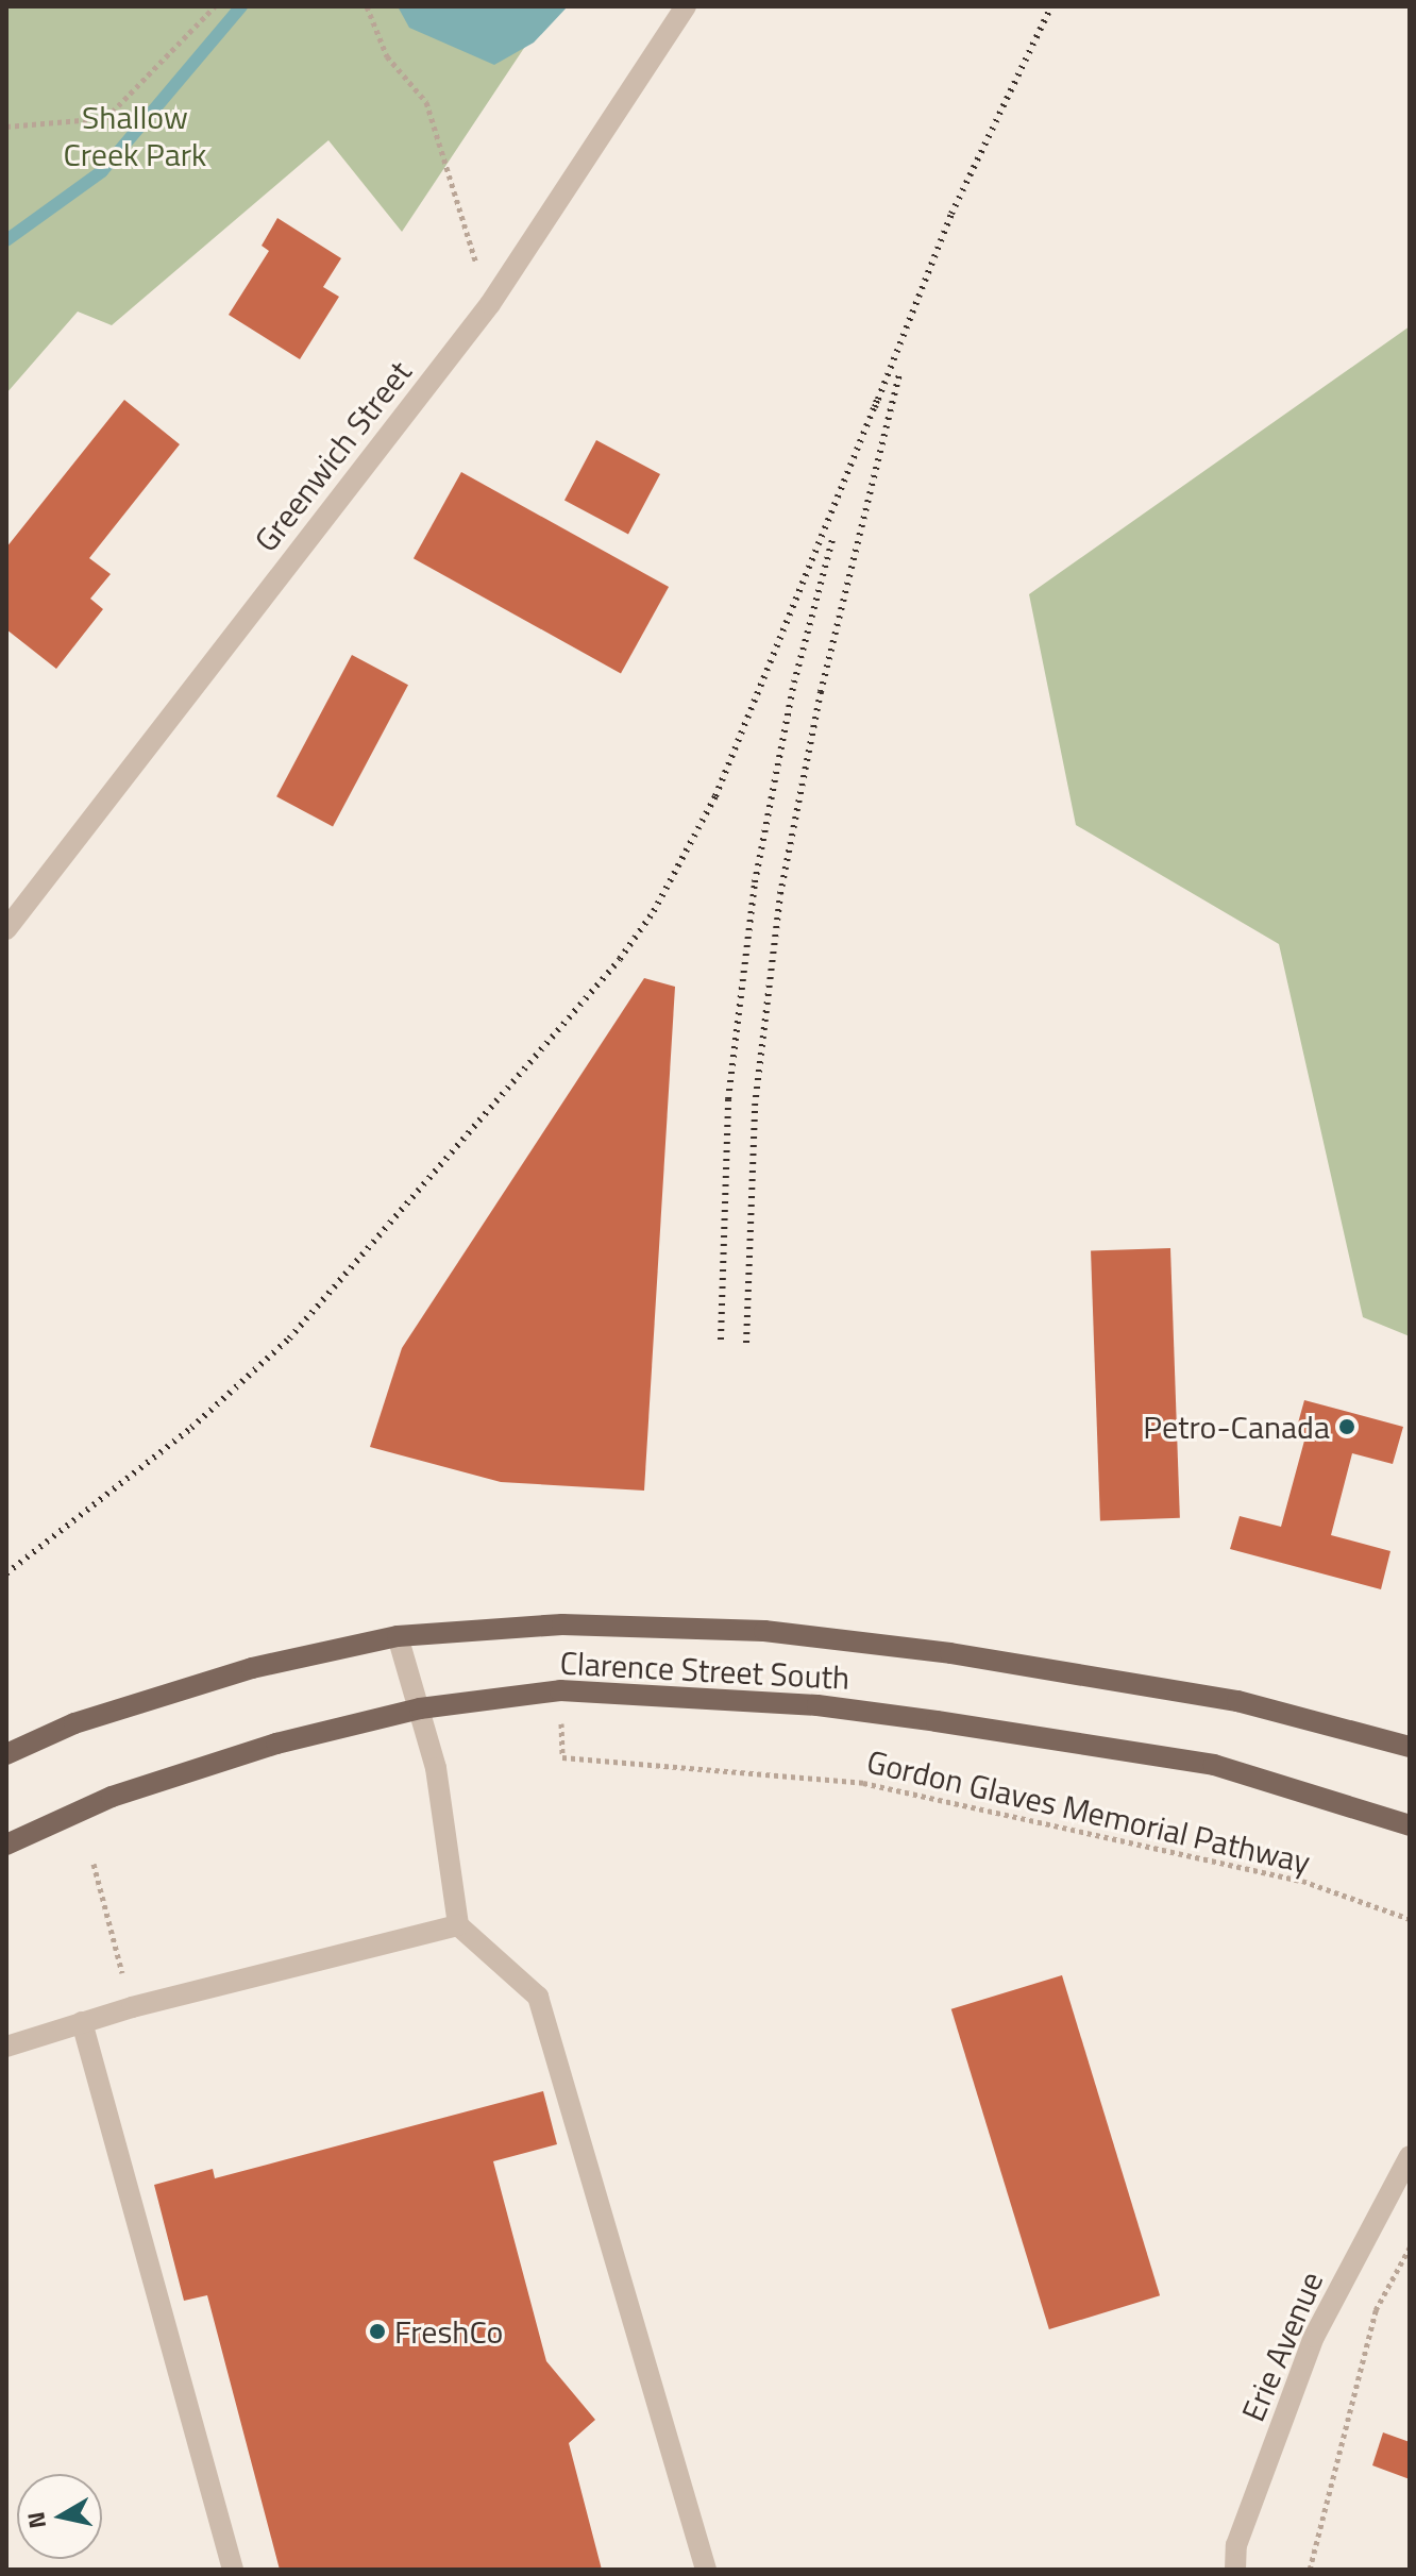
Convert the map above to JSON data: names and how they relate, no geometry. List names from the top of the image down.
{
  "streets": {
    "main road": ["Clarence Street South"],
    "street": ["Greenwich Street", "Erie Avenue"],
    "path": ["Gordon Glaves Memorial Pathway"]
  },
  "parks": ["Shallow Creek Park"],
  "places": ["Petro-Canada", "FreshCo"],
  "north": "left"
}
